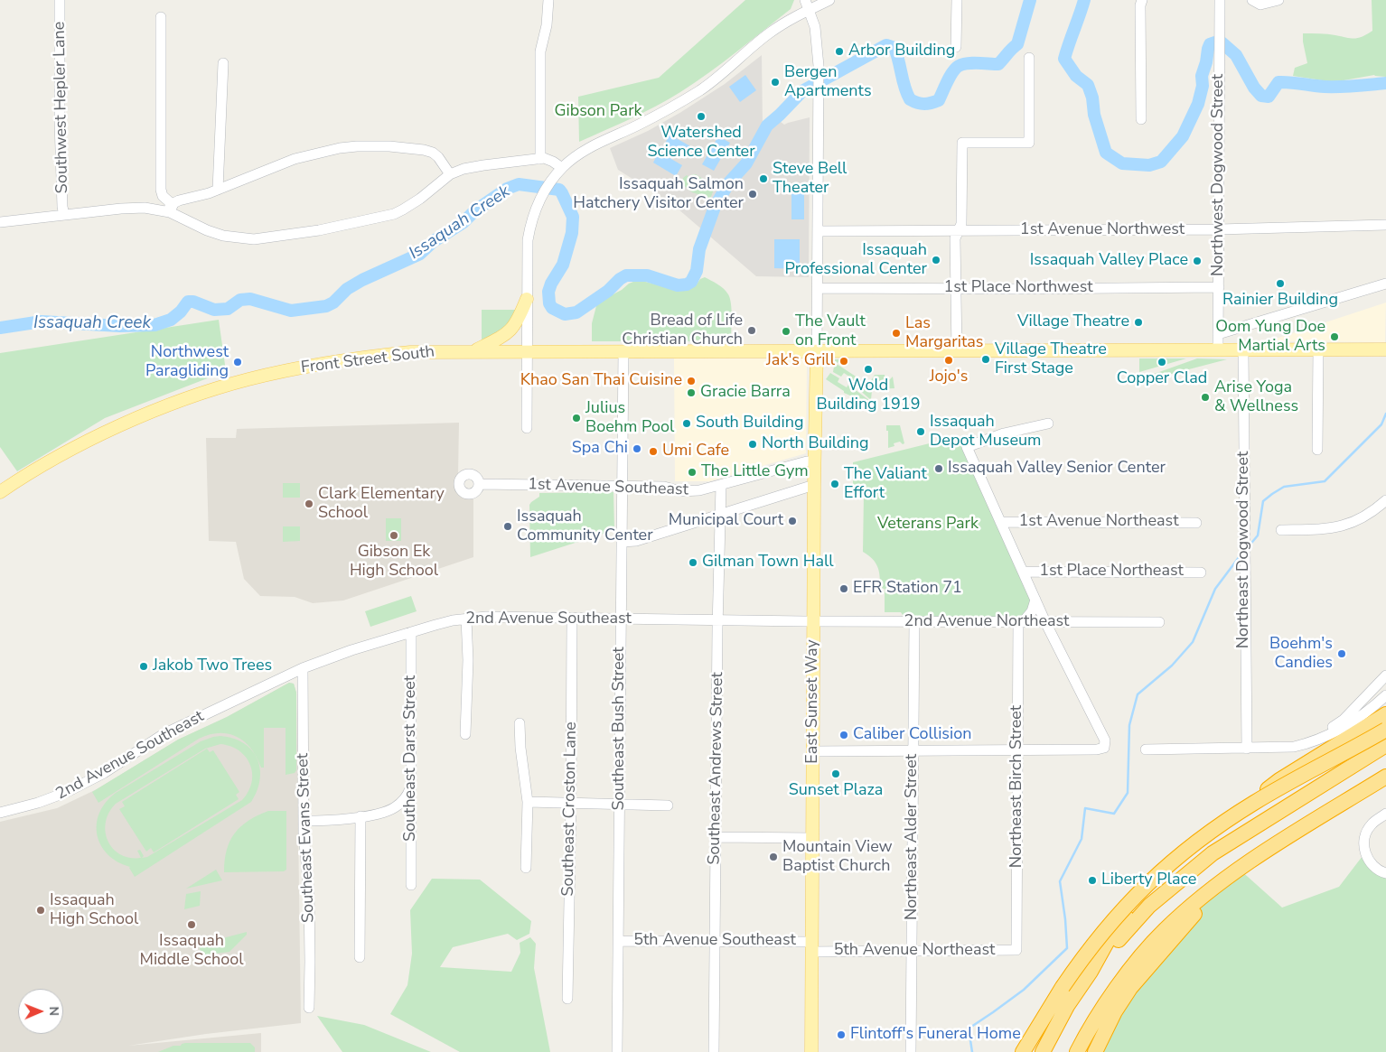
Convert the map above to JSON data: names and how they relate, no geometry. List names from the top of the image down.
{
  "streets": {
    "main road": ["Front Street South", "East Sunset Way"],
    "street": [
      "Southwest Hepler Lane",
      "Northwest Dogwood Street",
      "1st Avenue Northwest",
      "1st Place Northwest",
      "1st Avenue Southeast",
      "1st Avenue Northeast",
      "Northeast Dogwood Street",
      "1st Place Northeast",
      "2nd Avenue Southeast",
      "2nd Avenue Northeast",
      "Southeast Bush Street",
      "Southeast Darst Street",
      "Southeast Andrews Street",
      "Northeast Birch Street",
      "Southeast Croston Lane",
      "Northeast Alder Street",
      "Southeast Evans Street",
      "5th Avenue Southeast",
      "5th Avenue Northeast"
    ]
  },
  "crossings": [
    ["Northwest Dogwood Street", "1st Avenue Northwest"],
    ["Northwest Dogwood Street", "1st Place Northwest"],
    ["Northwest Dogwood Street", "Front Street South"],
    ["Front Street South", "Northeast Dogwood Street"],
    ["Front Street South", "East Sunset Way"],
    ["Front Street South", "Southeast Bush Street"],
    ["1st Avenue Southeast", "East Sunset Way"],
    ["1st Avenue Southeast", "Southeast Bush Street"],
    ["1st Avenue Southeast", "Southeast Andrews Street"],
    ["2nd Avenue Southeast", "2nd Avenue Northeast"],
    ["2nd Avenue Southeast", "East Sunset Way"],
    ["2nd Avenue Southeast", "Southeast Bush Street"],
    ["2nd Avenue Southeast", "Southeast Darst Street"],
    ["2nd Avenue Southeast", "Southeast Andrews Street"],
    ["2nd Avenue Southeast", "Southeast Croston Lane"],
    ["2nd Avenue Southeast", "Southeast Evans Street"],
    ["2nd Avenue Northeast", "East Sunset Way"],
    ["2nd Avenue Northeast", "Northeast Birch Street"],
    ["2nd Avenue Northeast", "Northeast Alder Street"],
    ["East Sunset Way", "5th Avenue Southeast"],
    ["East Sunset Way", "5th Avenue Northeast"],
    ["Southeast Bush Street", "5th Avenue Southeast"],
    ["Southeast Andrews Street", "5th Avenue Southeast"],
    ["Northeast Birch Street", "5th Avenue Northeast"],
    ["Northeast Alder Street", "5th Avenue Northeast"],
    ["5th Avenue Southeast", "5th Avenue Northeast"]
  ],
  "water": ["Issaquah Creek"],
  "parks": ["Gibson Park", "Veterans Park"],
  "places": [
    "Arbor Building",
    "Bergen Apartments",
    "Watershed Science Center",
    "Steve Bell Theater",
    "Issaquah Salmon Hatchery Visitor Center",
    "Issaquah Professional Center",
    "Issaquah Valley Place",
    "Rainier Building",
    "Village Theatre",
    "Bread of Life Christian Church",
    "The Vault on Front",
    "Las Margaritas",
    "Oom Yung Doe Martial Arts",
    "Village Theatre First Stage",
    "Jojo's",
    "Jak's Grill",
    "Northwest Paragliding",
    "Copper Clad",
    "Wold Building 1919",
    "Khao San Thai Cuisine",
    "Gracie Barra",
    "Arise Yoga & Wellness",
    "Julius Boehm Pool",
    "South Building",
    "Issaquah Depot Museum",
    "North Building",
    "Spa Chi",
    "Umi Cafe",
    "Issaquah Valley Senior Center",
    "The Little Gym",
    "The Valiant Effort",
    "Clark Elementary School",
    "Municipal Court",
    "Issaquah Community Center",
    "Gibson Ek High School",
    "Gilman Town Hall",
    "EFR Station 71",
    "Boehm's Candies",
    "Jakob Two Trees",
    "Caliber Collision",
    "Sunset Plaza",
    "Mountain View Baptist Church",
    "Liberty Place",
    "Issaquah High School",
    "Issaquah Middle School",
    "Flintoff's Funeral Home"
  ],
  "north": "right"
}
